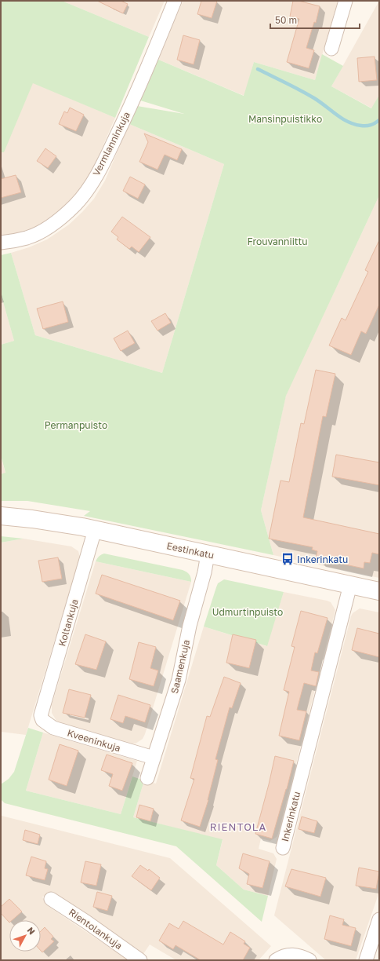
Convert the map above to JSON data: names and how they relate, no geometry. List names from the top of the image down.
{
  "streets": {
    "street": [
      "Vermlanninkuja",
      "Eestinkatu",
      "Koltankuja",
      "Saamenkuja",
      "Kveeninkuja",
      "Inkerinkatu",
      "Rientolankuja"
    ]
  },
  "crossings": [
    ["Eestinkatu", "Koltankuja"],
    ["Eestinkatu", "Saamenkuja"],
    ["Eestinkatu", "Inkerinkatu"],
    ["Koltankuja", "Kveeninkuja"],
    ["Saamenkuja", "Kveeninkuja"]
  ],
  "districts": ["RIENTOLA"],
  "parks": [
    "Mansinpuistikko",
    "Frouvanniittu",
    "Permanpuisto",
    "Udmurtinpuisto"
  ],
  "places": {
    "bus stop": ["Inkerinkatu"]
  },
  "scale_bar": "50 m",
  "north": "top right"
}
